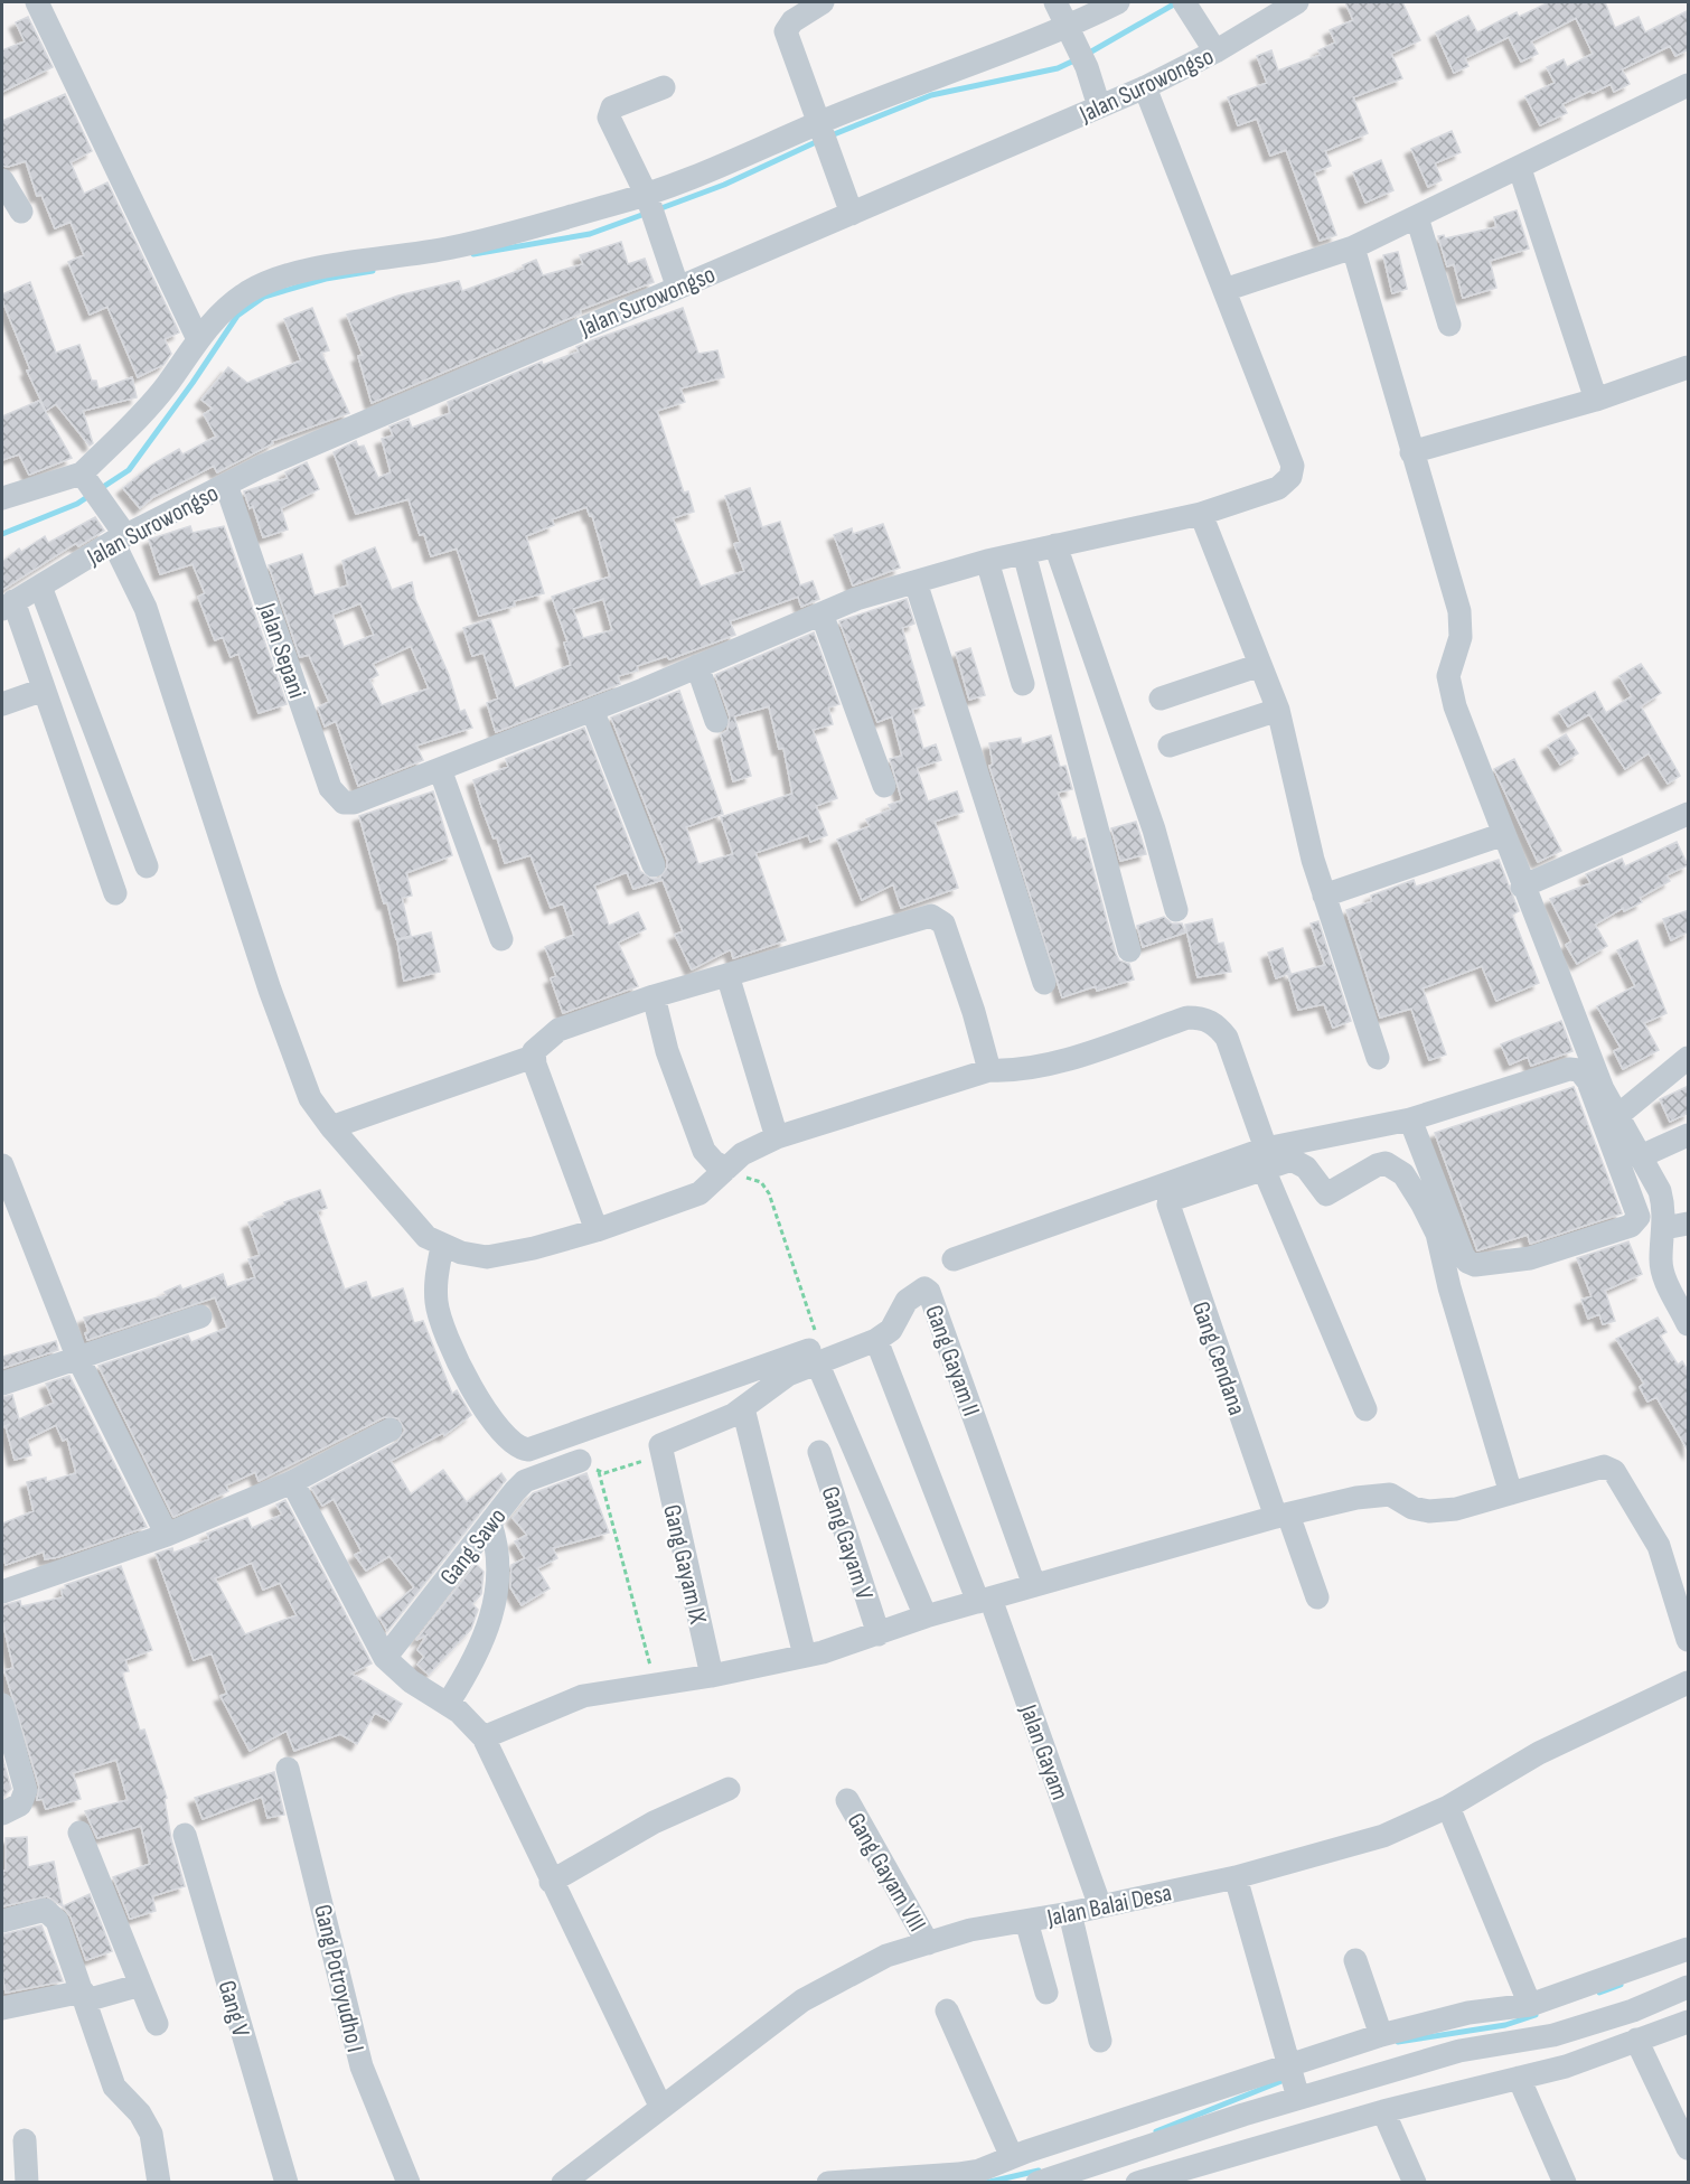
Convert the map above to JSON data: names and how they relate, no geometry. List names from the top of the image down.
{
  "streets": {
    "street": [
      "Jalan Surowongso",
      "Jalan Sepani",
      "Gang Cendana",
      "Gang Gayam II",
      "Gang Gayam V",
      "Gang Sawo",
      "Gang Gayam IX",
      "Jalan Gayam",
      "Gang Gayam VIII",
      "Jalan Balai Desa",
      "Gang Potroyudho I",
      "Gang V"
    ]
  },
  "crossings": [
    ["Jalan Surowongso", "Jalan Sepani"],
    ["Gang Gayam II", "Gang Gayam IX"],
    ["Gang Gayam II", "Jalan Gayam"],
    ["Jalan Gayam", "Jalan Balai Desa"],
    ["Gang Gayam VIII", "Jalan Balai Desa"]
  ]
}
